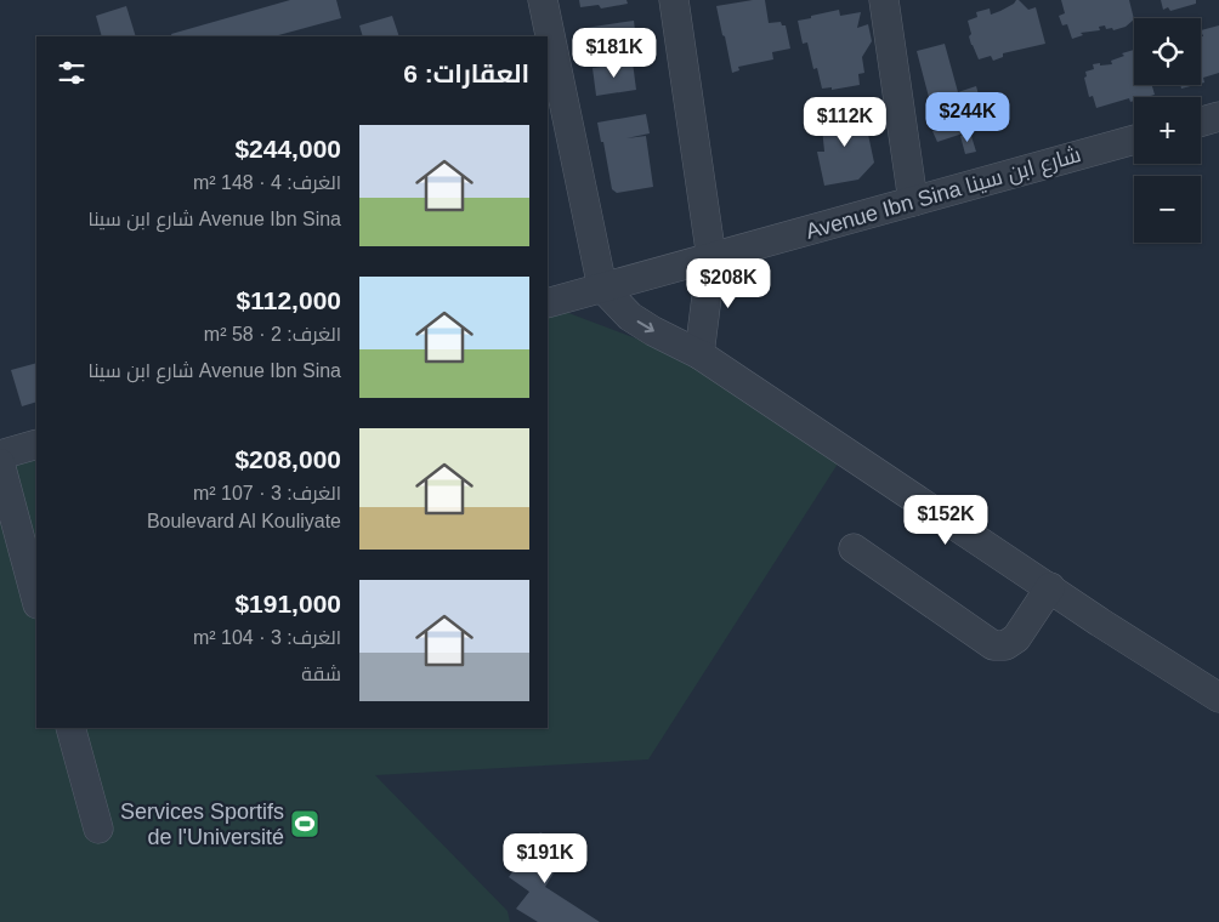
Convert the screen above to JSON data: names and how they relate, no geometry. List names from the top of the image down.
{
  "streets": {
    "street": ["Avenue Ibn Sina شارع ابن سينا"]
  },
  "places": {
    "sports": ["Services Sportifs de l'Université"]
  },
  "page": {
    "map_buttons": ["+", "−"],
    "price": [
      "$181K",
      "$244K",
      "$112K",
      "$208K",
      "$152K",
      "$191K"
    ],
    "heading": "العقارات: 6",
    "list": [
      {
        "name": "$244,000",
        "note": "الغرف: 4 · 148 m² · Avenue Ibn Sina شارع ابن سينا"
      },
      {
        "name": "$112,000",
        "note": "الغرف: 2 · 58 m² · Avenue Ibn Sina شارع ابن سينا"
      },
      {
        "name": "$208,000",
        "note": "الغرف: 3 · 107 m² · Boulevard Al Kouliyate"
      },
      {
        "name": "$191,000",
        "note": "الغرف: 3 · 104 m² · شقة"
      }
    ]
  }
}
